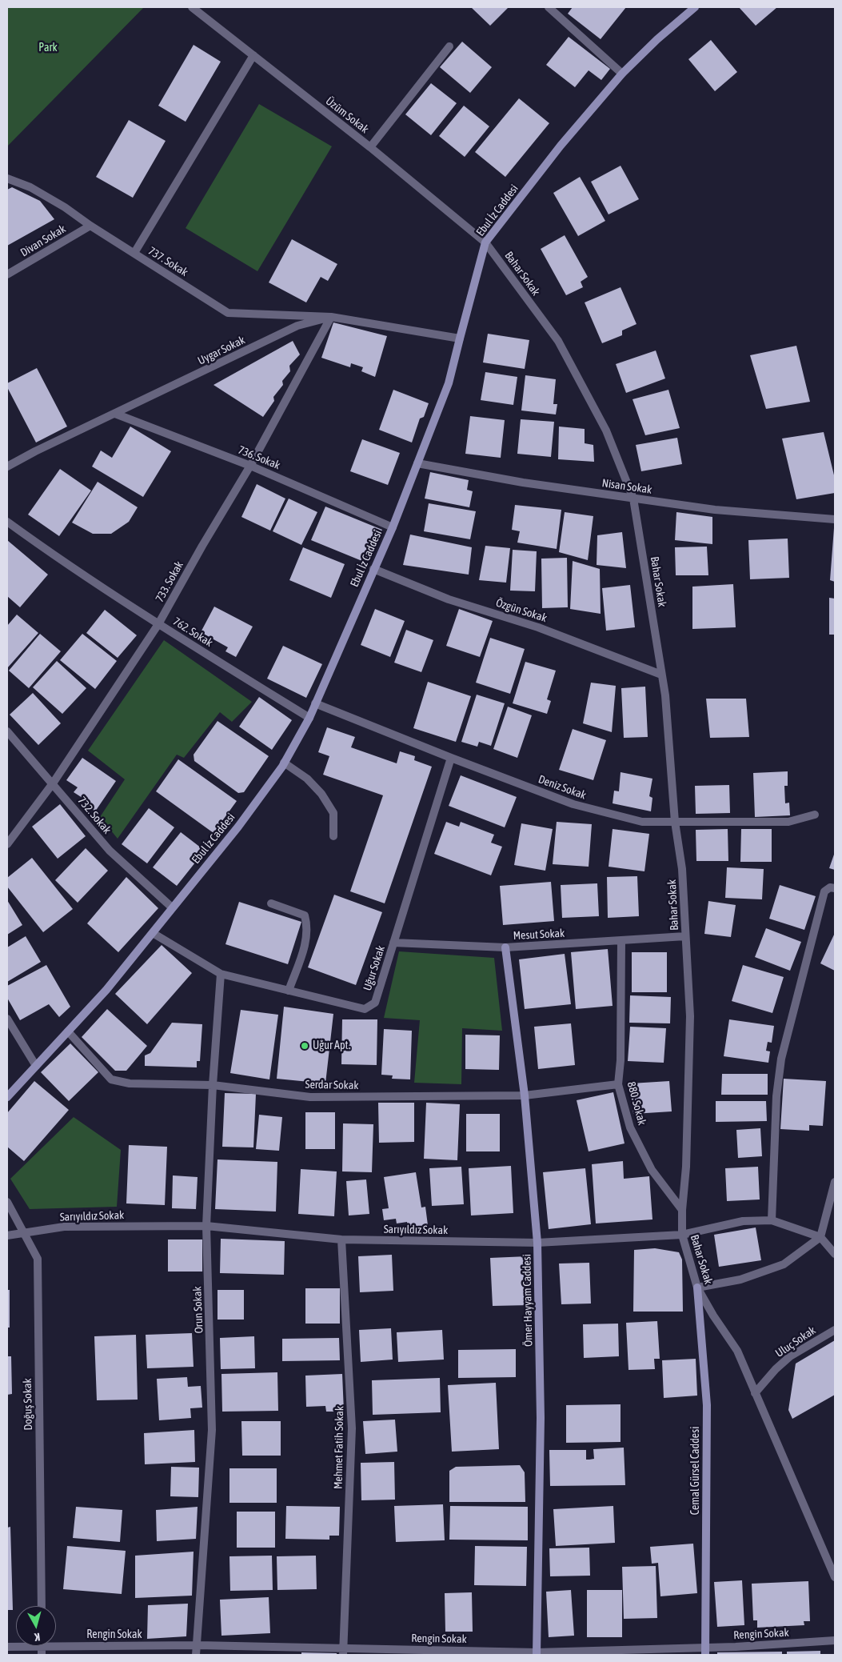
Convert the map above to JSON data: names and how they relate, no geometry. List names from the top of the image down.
{
  "streets": {
    "street": [
      "Üzüm Sokak",
      "Ebul İz Caddesi",
      "Divan Sokak",
      "737. Sokak",
      "Bahar Sokak",
      "Uygar Sokak",
      "736. Sokak",
      "Nisan Sokak",
      "733. Sokak",
      "Özgün Sokak",
      "762. Sokak",
      "Deniz Sokak",
      "732. Sokak",
      "Mesut Sokak",
      "Uğur Sokak",
      "Serdar Sokak",
      "880. Sokak",
      "Sarıyıldız Sokak",
      "Ömer Hayyam Caddesi",
      "Orun Sokak",
      "Uluç Sokak",
      "Doğuş Sokak",
      "Mehmet Fatih Sokak",
      "Cemal Gürsel Caddesi",
      "Rengin Sokak"
    ]
  },
  "crossings": [
    ["Üzüm Sokak", "Ebul İz Caddesi"],
    ["Üzüm Sokak", "Bahar Sokak"],
    ["Ebul İz Caddesi", "Bahar Sokak"],
    ["Ebul İz Caddesi", "Uygar Sokak"],
    ["Ebul İz Caddesi", "736. Sokak"],
    ["Ebul İz Caddesi", "Nisan Sokak"],
    ["Ebul İz Caddesi", "Özgün Sokak"],
    ["Ebul İz Caddesi", "762. Sokak"],
    ["Ebul İz Caddesi", "Deniz Sokak"],
    ["Ebul İz Caddesi", "732. Sokak"],
    ["Ebul İz Caddesi", "Uğur Sokak"],
    ["Ebul İz Caddesi", "Serdar Sokak"],
    ["Divan Sokak", "737. Sokak"],
    ["737. Sokak", "Uygar Sokak"],
    ["737. Sokak", "733. Sokak"],
    ["Bahar Sokak", "Nisan Sokak"],
    ["Bahar Sokak", "Özgün Sokak"],
    ["Bahar Sokak", "Deniz Sokak"],
    ["Bahar Sokak", "Mesut Sokak"],
    ["Bahar Sokak", "880. Sokak"],
    ["Bahar Sokak", "Sarıyıldız Sokak"],
    ["Bahar Sokak", "Uluç Sokak"],
    ["Bahar Sokak", "Cemal Gürsel Caddesi"],
    ["Uygar Sokak", "736. Sokak"],
    ["Uygar Sokak", "733. Sokak"],
    ["736. Sokak", "733. Sokak"],
    ["733. Sokak", "762. Sokak"],
    ["733. Sokak", "732. Sokak"],
    ["Deniz Sokak", "Uğur Sokak"],
    ["Mesut Sokak", "Uğur Sokak"],
    ["Mesut Sokak", "880. Sokak"],
    ["Mesut Sokak", "Ömer Hayyam Caddesi"],
    ["Uğur Sokak", "Orun Sokak"],
    ["Serdar Sokak", "880. Sokak"],
    ["Serdar Sokak", "Ömer Hayyam Caddesi"],
    ["Serdar Sokak", "Orun Sokak"],
    ["Sarıyıldız Sokak", "Ömer Hayyam Caddesi"],
    ["Sarıyıldız Sokak", "Orun Sokak"],
    ["Sarıyıldız Sokak", "Doğuş Sokak"],
    ["Sarıyıldız Sokak", "Mehmet Fatih Sokak"],
    ["Ömer Hayyam Caddesi", "Rengin Sokak"],
    ["Orun Sokak", "Rengin Sokak"],
    ["Mehmet Fatih Sokak", "Rengin Sokak"],
    ["Cemal Gürsel Caddesi", "Rengin Sokak"]
  ],
  "parks": ["Park"],
  "places": ["Uğur Apt."],
  "north": "bottom"
}
